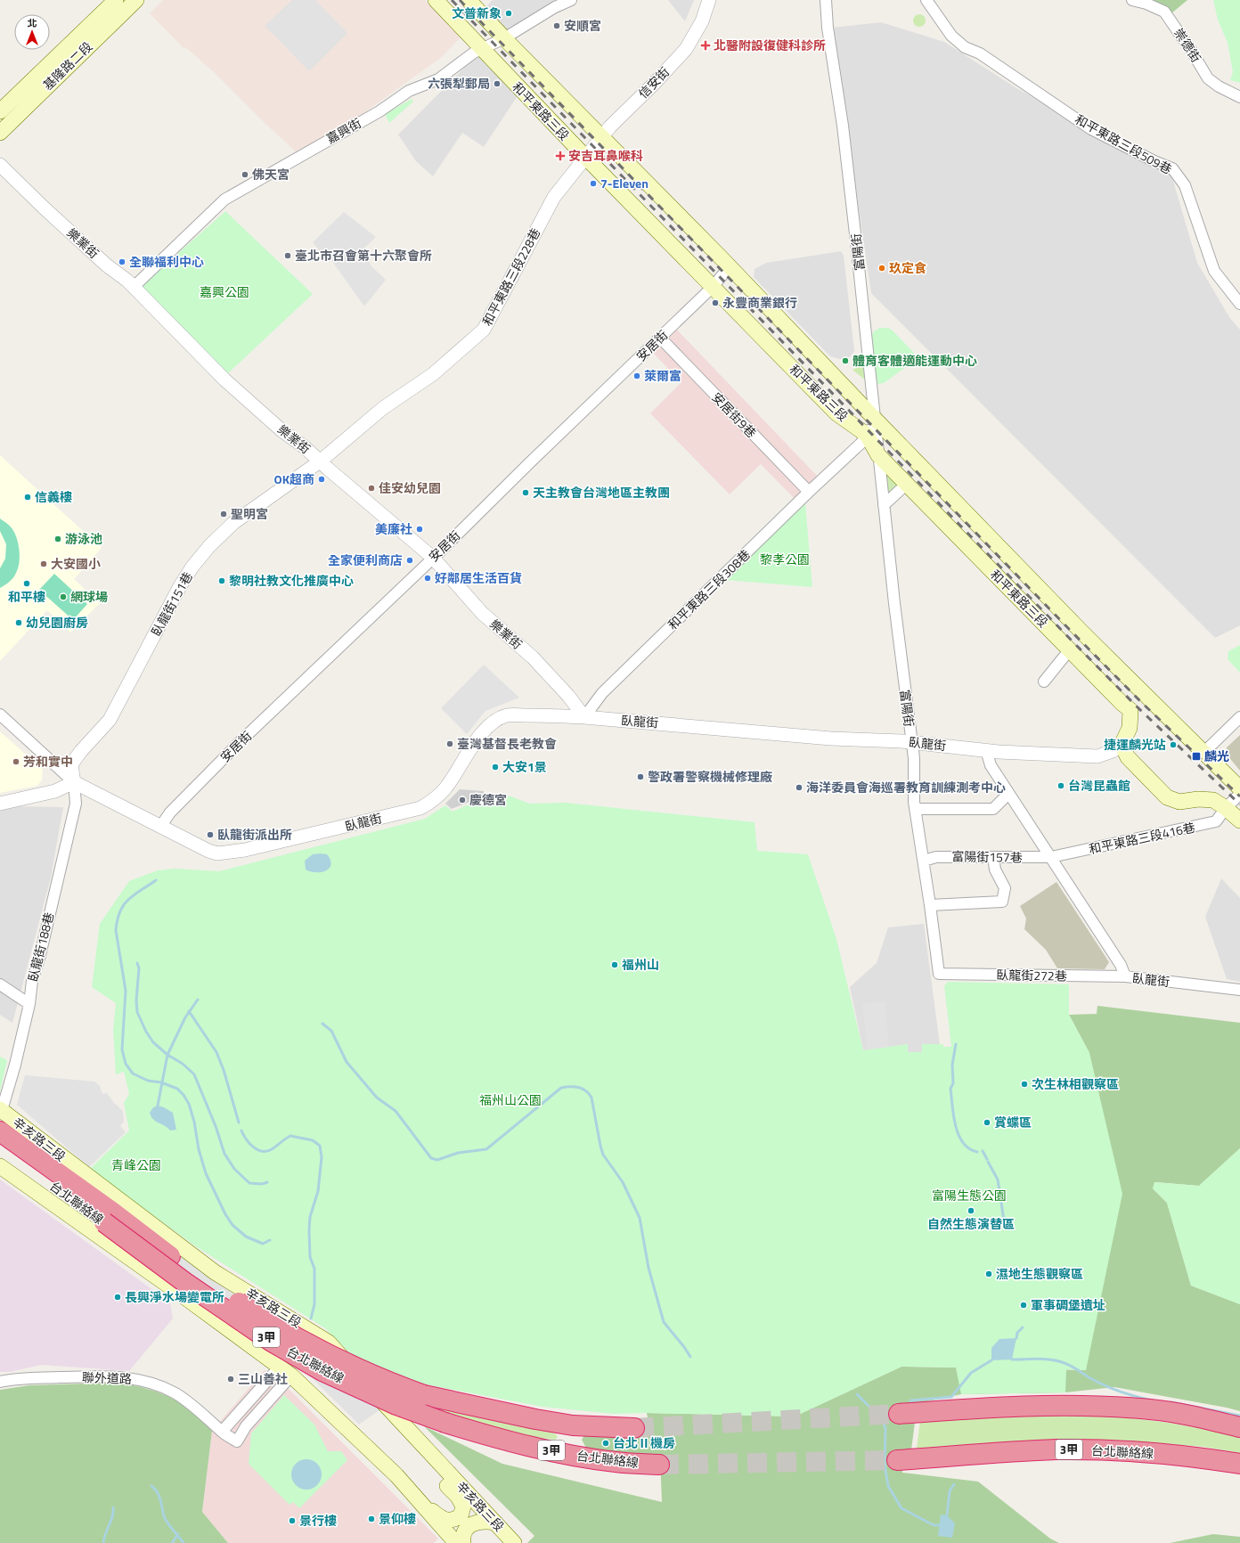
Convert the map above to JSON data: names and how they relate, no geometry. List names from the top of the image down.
{
  "streets": {
    "highway": ["台北聯絡線", "3甲"],
    "main road": ["基隆路二段", "和平東路三段", "辛亥路三段"],
    "street": [
      "崇德街",
      "信安街",
      "嘉興街",
      "和平東路三段509巷",
      "樂業街",
      "富陽街",
      "和平東路三段228巷",
      "安居街",
      "安居街9巷",
      "和平東路三段308巷",
      "臥龍街151巷",
      "臥龍街",
      "和平東路三段416巷",
      "富陽街157巷",
      "臥龍街188巷",
      "臥龍街272巷",
      "聯外道路"
    ]
  },
  "crossings": [
    ["信安街", "和平東路三段"],
    ["信安街", "和平東路三段228巷"],
    ["和平東路三段", "嘉興街"],
    ["和平東路三段", "富陽街"],
    ["和平東路三段", "和平東路三段228巷"],
    ["和平東路三段", "安居街"],
    ["和平東路三段", "和平東路三段308巷"],
    ["嘉興街", "樂業街"],
    ["樂業街", "和平東路三段228巷"],
    ["樂業街", "安居街"],
    ["樂業街", "和平東路三段308巷"],
    ["樂業街", "臥龍街151巷"],
    ["樂業街", "臥龍街"],
    ["富陽街", "和平東路三段308巷"],
    ["富陽街", "臥龍街"],
    ["富陽街", "富陽街157巷"],
    ["富陽街", "臥龍街272巷"],
    ["和平東路三段228巷", "臥龍街151巷"],
    ["安居街", "安居街9巷"],
    ["安居街", "臥龍街"],
    ["安居街9巷", "和平東路三段308巷"],
    ["和平東路三段308巷", "臥龍街"],
    ["臥龍街151巷", "臥龍街"],
    ["臥龍街151巷", "臥龍街188巷"],
    ["臥龍街", "和平東路三段416巷"],
    ["臥龍街", "富陽街157巷"],
    ["臥龍街", "臥龍街188巷"],
    ["臥龍街", "臥龍街272巷"],
    ["和平東路三段416巷", "富陽街157巷"],
    ["臥龍街188巷", "辛亥路三段"]
  ],
  "parks": [
    "嘉興公園",
    "黎孝公園",
    "福州山公園",
    "青峰公園",
    "富陽生態公園"
  ],
  "places": {
    "other": [
      "文普新象",
      "安順宮",
      "六張犁郵局",
      "佛天宮",
      "7-Eleven",
      "臺北市召會第十六聚會所",
      "全聯福利中心",
      "玖定食",
      "永豐商業銀行",
      "體育客體適能運動中心",
      "萊爾富",
      "OK超商",
      "佳安幼兒園",
      "天主教會台灣地區主教團",
      "信義樓",
      "聖明宮",
      "美廉社",
      "游泳池",
      "全家便利商店",
      "大安國小",
      "好鄰居生活百貨",
      "黎明社教文化推廣中心",
      "和平樓",
      "網球場",
      "幼兒園廚房",
      "臺灣基督長老教會",
      "捷運麟光站",
      "芳和實中",
      "大安1景",
      "警政署警察機械修理廠",
      "台灣昆蟲館",
      "海洋委員會海巡署教育訓練測考中心",
      "慶德宮",
      "臥龍街派出所",
      "福州山",
      "次生林相觀察區",
      "賞蝶區",
      "自然生態演替區",
      "濕地生態觀察區",
      "長興淨水場變電所",
      "軍事碉堡遺址",
      "三山善社",
      "台北Ⅱ機房",
      "景仰樓",
      "景行樓"
    ],
    "health": ["北醫附設復健科診所", "安吉耳鼻喉科"],
    "transit": ["麟光"]
  },
  "north": "top"
}
